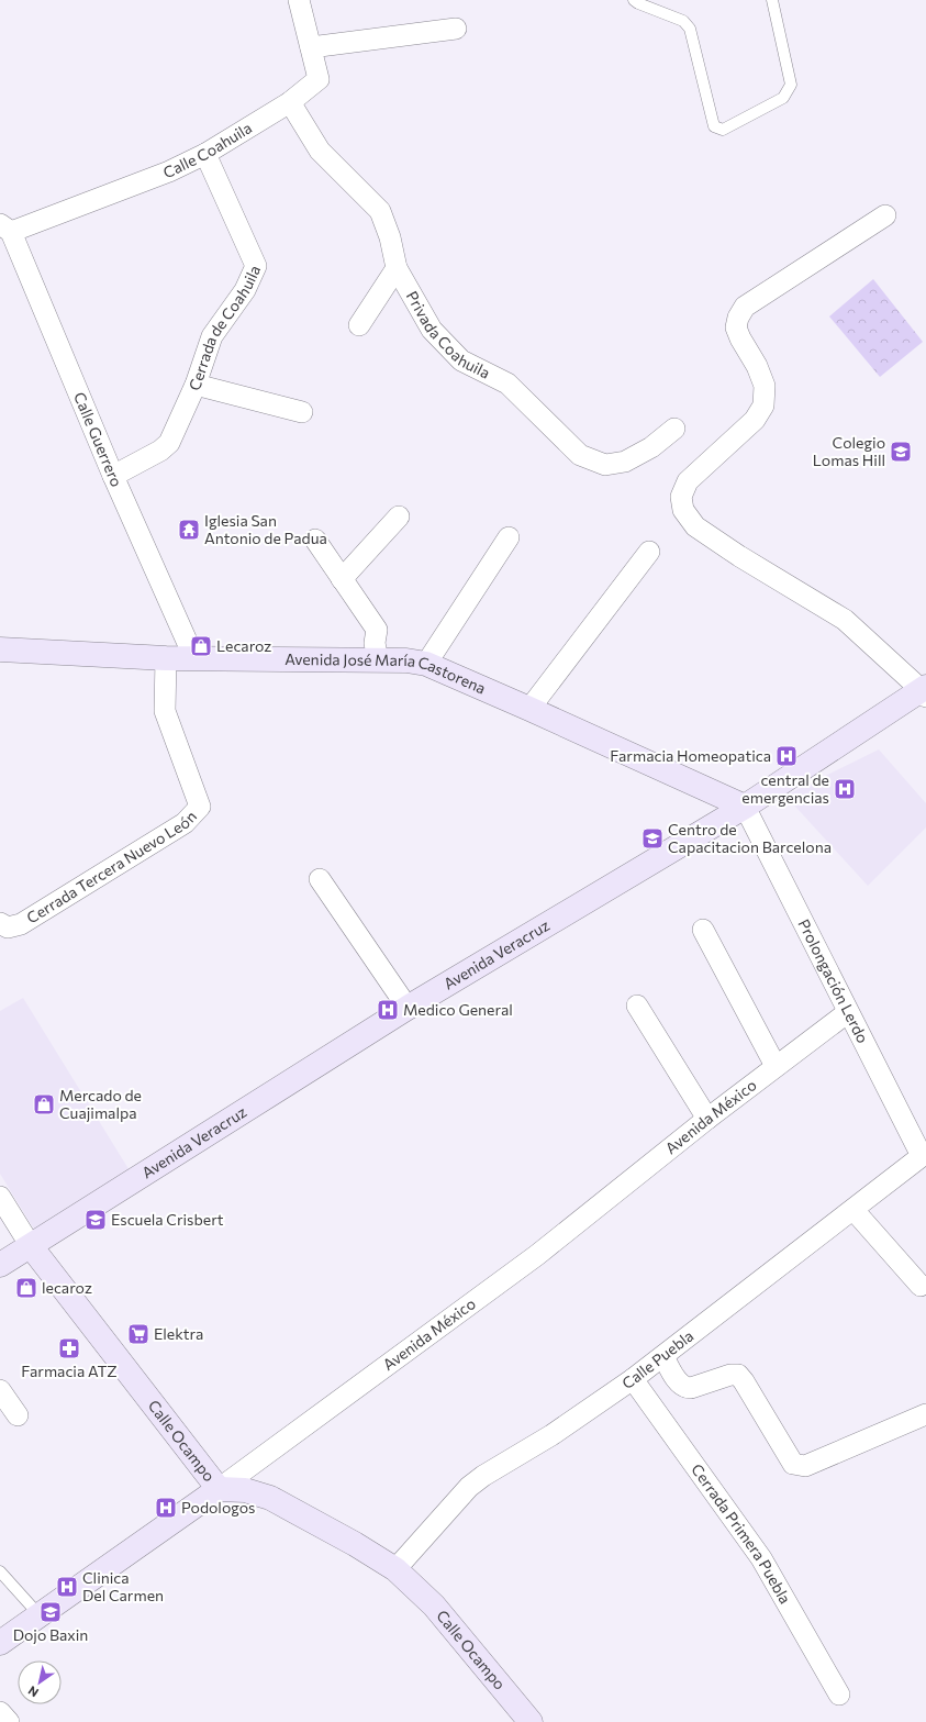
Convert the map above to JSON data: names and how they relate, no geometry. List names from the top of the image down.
{
  "streets": {
    "street": [
      "Calle Coahuila",
      "Cerrada de Coahuila",
      "Privada Coahuila",
      "Calle Guerrero",
      "Avenida José María Castorena",
      "Cerrada Tercera Nuevo León",
      "Avenida Veracruz",
      "Prolongación Lerdo",
      "Avenida México",
      "Calle Puebla",
      "Calle Ocampo",
      "Cerrada Primera Puebla"
    ]
  },
  "crossings": [
    ["Calle Coahuila", "Cerrada de Coahuila"],
    ["Calle Coahuila", "Privada Coahuila"],
    ["Calle Coahuila", "Calle Guerrero"],
    ["Cerrada de Coahuila", "Calle Guerrero"],
    ["Calle Guerrero", "Avenida José María Castorena"],
    ["Avenida José María Castorena", "Cerrada Tercera Nuevo León"],
    ["Avenida José María Castorena", "Avenida Veracruz"],
    ["Avenida José María Castorena", "Prolongación Lerdo"],
    ["Avenida Veracruz", "Prolongación Lerdo"],
    ["Avenida Veracruz", "Calle Ocampo"],
    ["Prolongación Lerdo", "Avenida México"],
    ["Prolongación Lerdo", "Calle Puebla"],
    ["Avenida México", "Calle Ocampo"],
    ["Calle Puebla", "Calle Ocampo"],
    ["Calle Puebla", "Cerrada Primera Puebla"]
  ],
  "places": {
    "school or university": [
      "Colegio Lomas Hill",
      "Centro de Capacitacion Barcelona",
      "Escuela Crisbert",
      "Dojo Baxin"
    ],
    "temple": ["Iglesia San Antonio de Padua"],
    "shop": ["Lecaroz", "Mercado de Cuajimalpa", "lecaroz"],
    "hospital": [
      "Farmacia Homeopatica",
      "central de emergencias",
      "Medico General",
      "Podologos",
      "Clinica Del Carmen"
    ],
    "supermarket": ["Elektra"],
    "pharmacy": ["Farmacia ATZ"]
  },
  "north": "bottom left"
}
